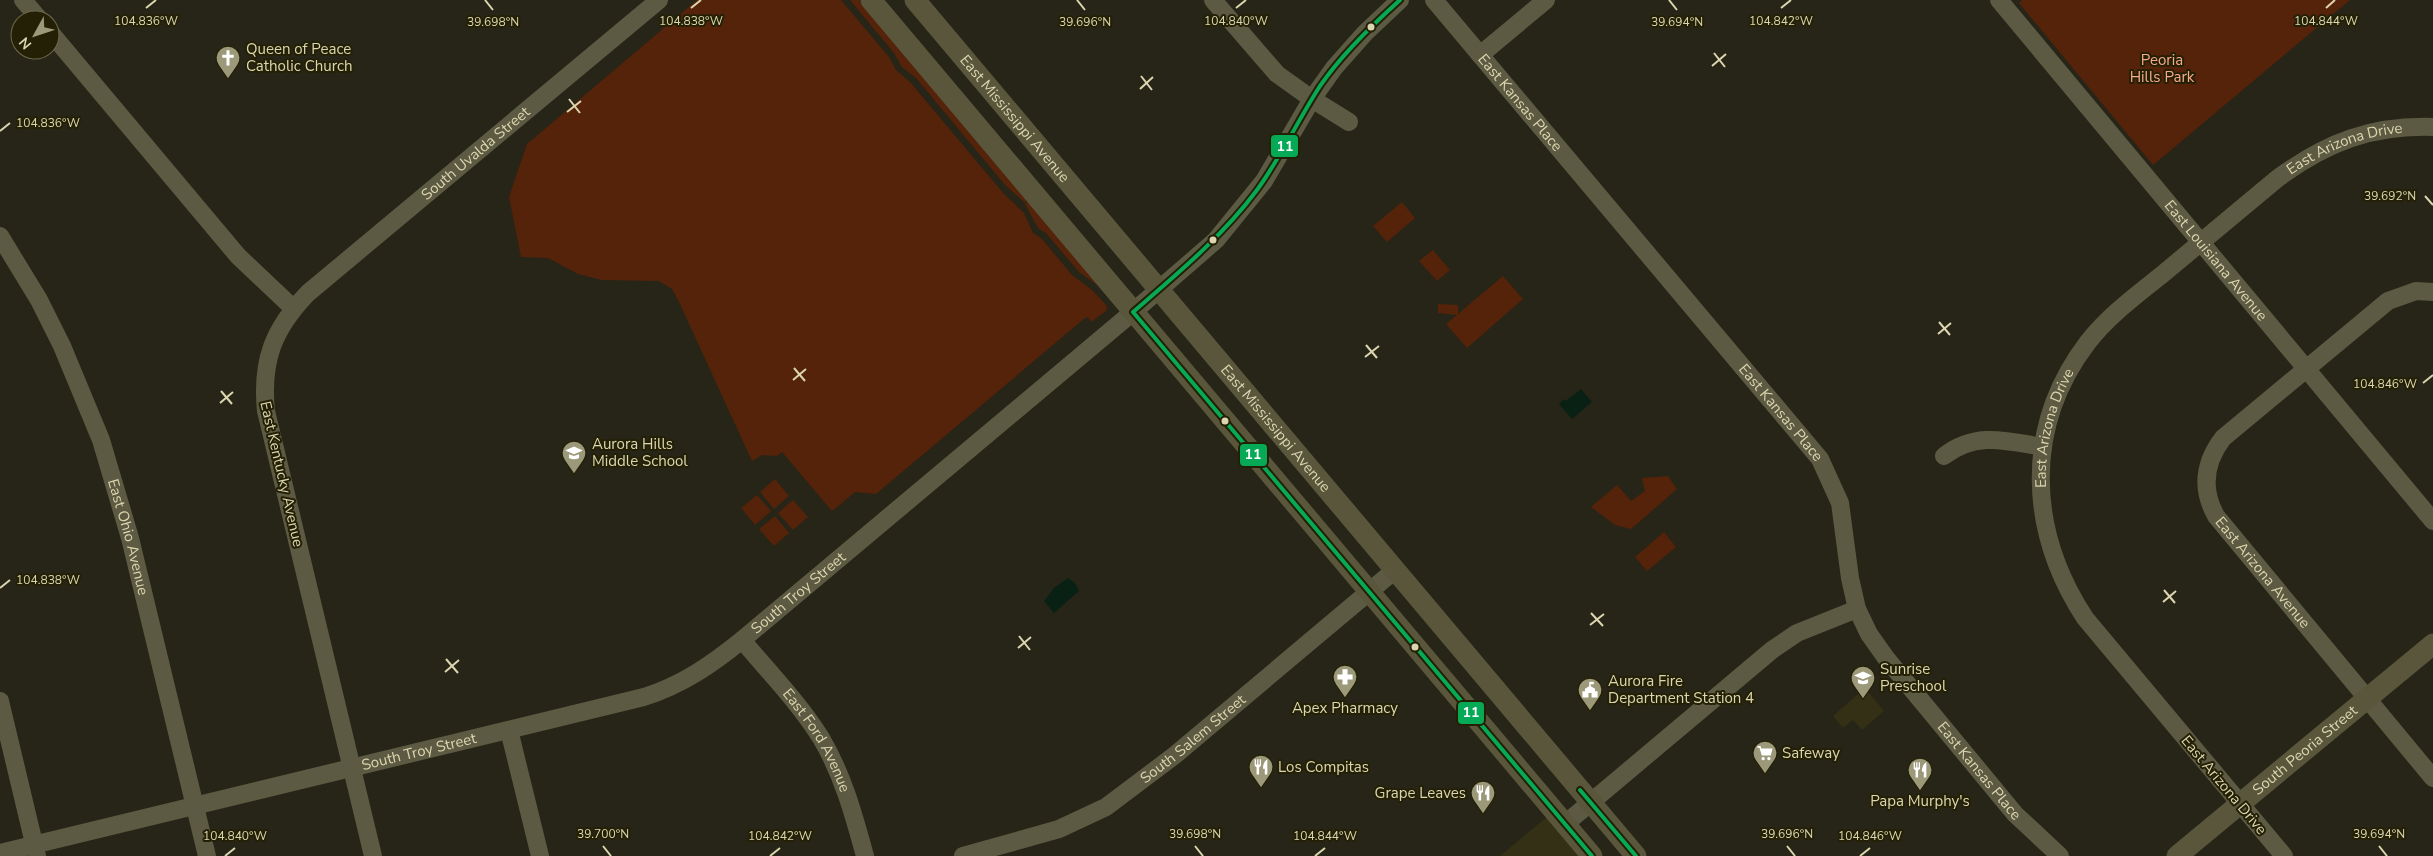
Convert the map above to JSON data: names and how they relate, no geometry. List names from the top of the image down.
{
  "streets": {
    "main road": ["East Mississippi Avenue", "South Peoria Street"],
    "street": [
      "East Kansas Place",
      "East Arizona Drive",
      "South Uvalda Street",
      "East Louisiana Avenue",
      "East Kentucky Avenue",
      "East Ohio Avenue",
      "East Arizona Avenue",
      "South Troy Street",
      "South Salem Street",
      "East Ford Avenue"
    ]
  },
  "crossings": [
    ["East Mississippi Avenue", "South Troy Street"],
    ["East Mississippi Avenue", "South Salem Street"],
    ["East Arizona Drive", "East Louisiana Avenue"],
    ["East Arizona Drive", "South Peoria Street"],
    ["South Uvalda Street", "East Kentucky Avenue"],
    ["East Louisiana Avenue", "East Arizona Avenue"],
    ["East Kentucky Avenue", "South Troy Street"],
    ["East Ohio Avenue", "South Troy Street"],
    ["East Arizona Avenue", "South Peoria Street"],
    ["South Troy Street", "East Ford Avenue"]
  ],
  "parks": ["Peoria Hills Park"],
  "places": {
    "church": ["Queen of Peace Catholic Church"],
    "school or university": ["Aurora Hills Middle School", "Sunrise Preschool"],
    "pharmacy": ["Apex Pharmacy"],
    "public building": ["Aurora Fire Department Station 4"],
    "supermarket": ["Safeway"],
    "restaurant": ["Los Compitas", "Papa Murphy's", "Grape Leaves"]
  },
  "lines": ["transit line 11"],
  "north": "bottom left",
  "coordinates": [
    "104.842°W",
    "104.836°W",
    "104.838°W",
    "104.840°W",
    "104.844°W",
    "39.698°N",
    "39.696°N",
    "39.694°N",
    "39.692°N",
    "104.846°W",
    "39.700°N"
  ]
}
